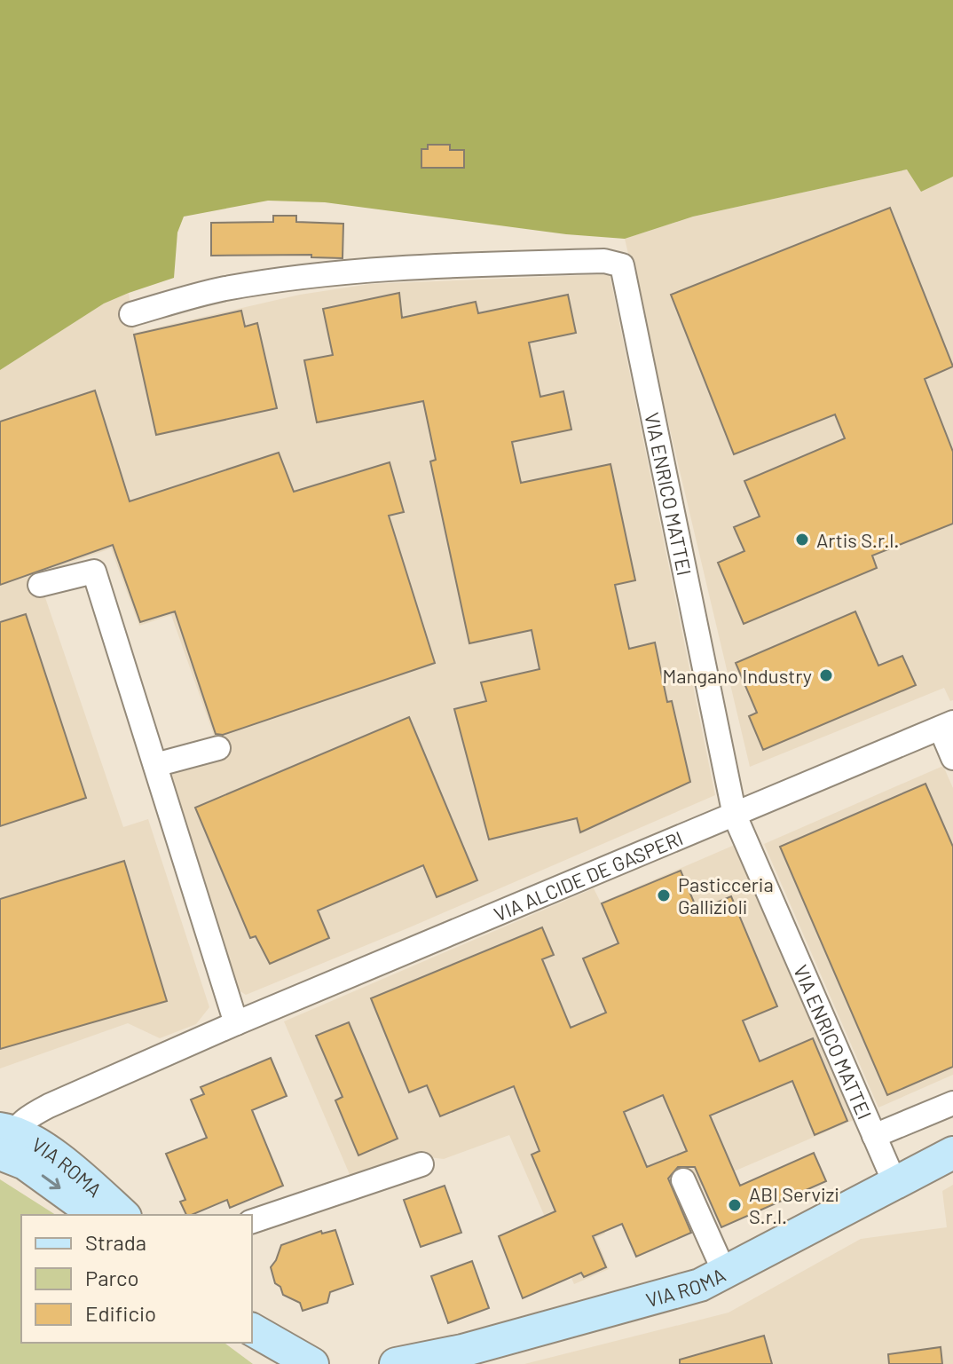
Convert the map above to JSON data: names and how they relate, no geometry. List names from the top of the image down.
{
  "streets": {
    "street": ["VIA ENRICO MATTEI", "VIA ALCIDE DE GASPERI", "VIA ROMA"]
  },
  "crossings": [
    ["VIA ENRICO MATTEI", "VIA ALCIDE DE GASPERI"],
    ["VIA ENRICO MATTEI", "VIA ROMA"],
    ["VIA ALCIDE DE GASPERI", "VIA ROMA"]
  ],
  "places": [
    "Artis S.r.l.",
    "Mangano Industry",
    "Pasticceria Gallizioli",
    "ABI Servizi S.r.l."
  ],
  "legend": ["Strada", "Parco", "Edificio"]
}
